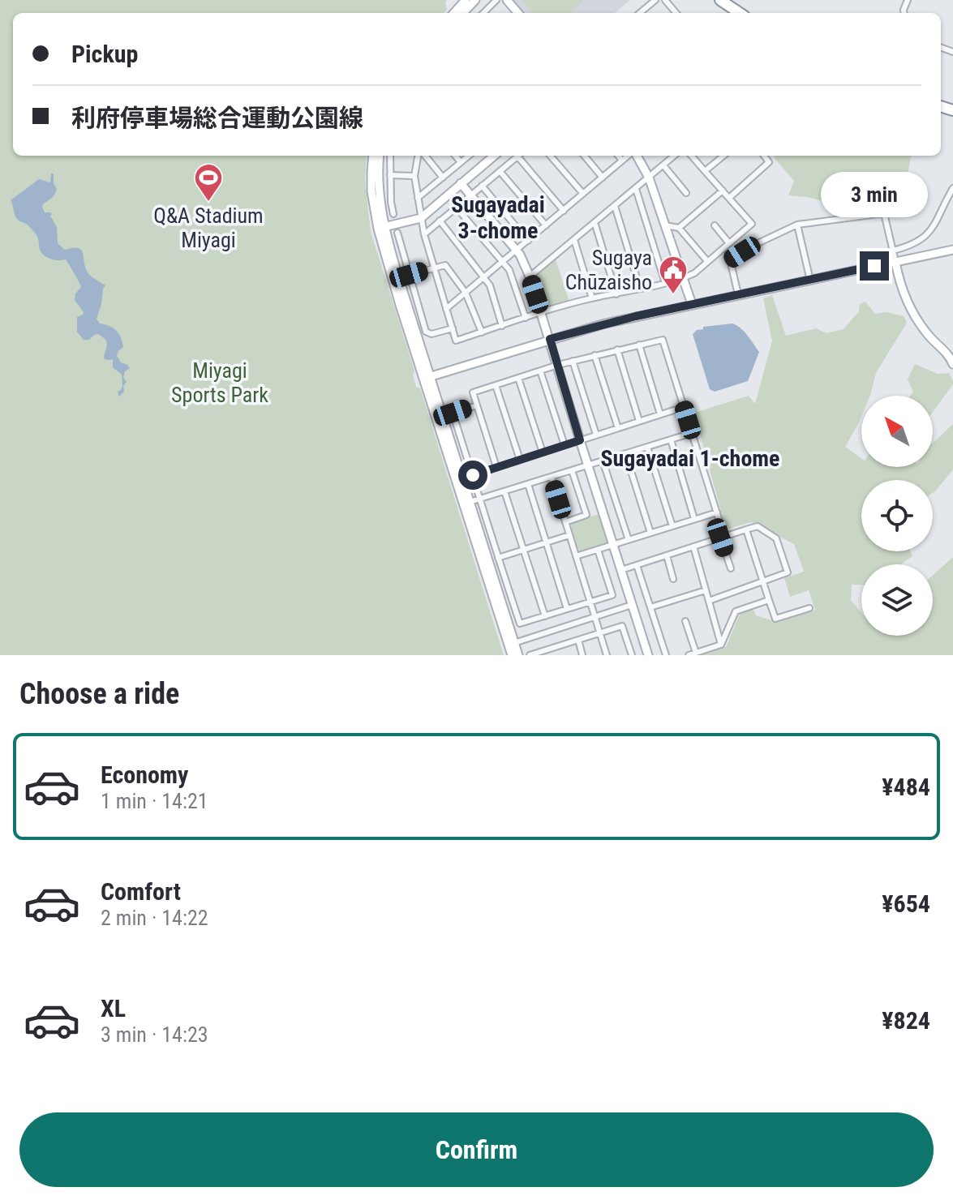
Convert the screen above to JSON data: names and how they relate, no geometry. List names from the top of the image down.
{
  "districts": ["Sugayadai 3-chome", "Sugayadai 1-chome"],
  "parks": ["Miyagi Sports Park"],
  "places": {
    "sports": ["Q&A Stadium Miyagi"],
    "public building": ["Sugaya Chūzaisho"]
  },
  "north": "top left",
  "page": {
    "banner": ["Pickup", "利府停車場総合運動公園線"],
    "bubble": "3 min",
    "heading": "Choose a ride",
    "list": [
      {
        "name": "Economy",
        "note": "1 min · 14:21",
        "value": "¥484"
      },
      {
        "name": "Comfort",
        "note": "2 min · 14:22",
        "value": "¥654"
      },
      {
        "name": "XL",
        "note": "3 min · 14:23",
        "value": "¥824"
      }
    ],
    "buttons": "Confirm"
  }
}
